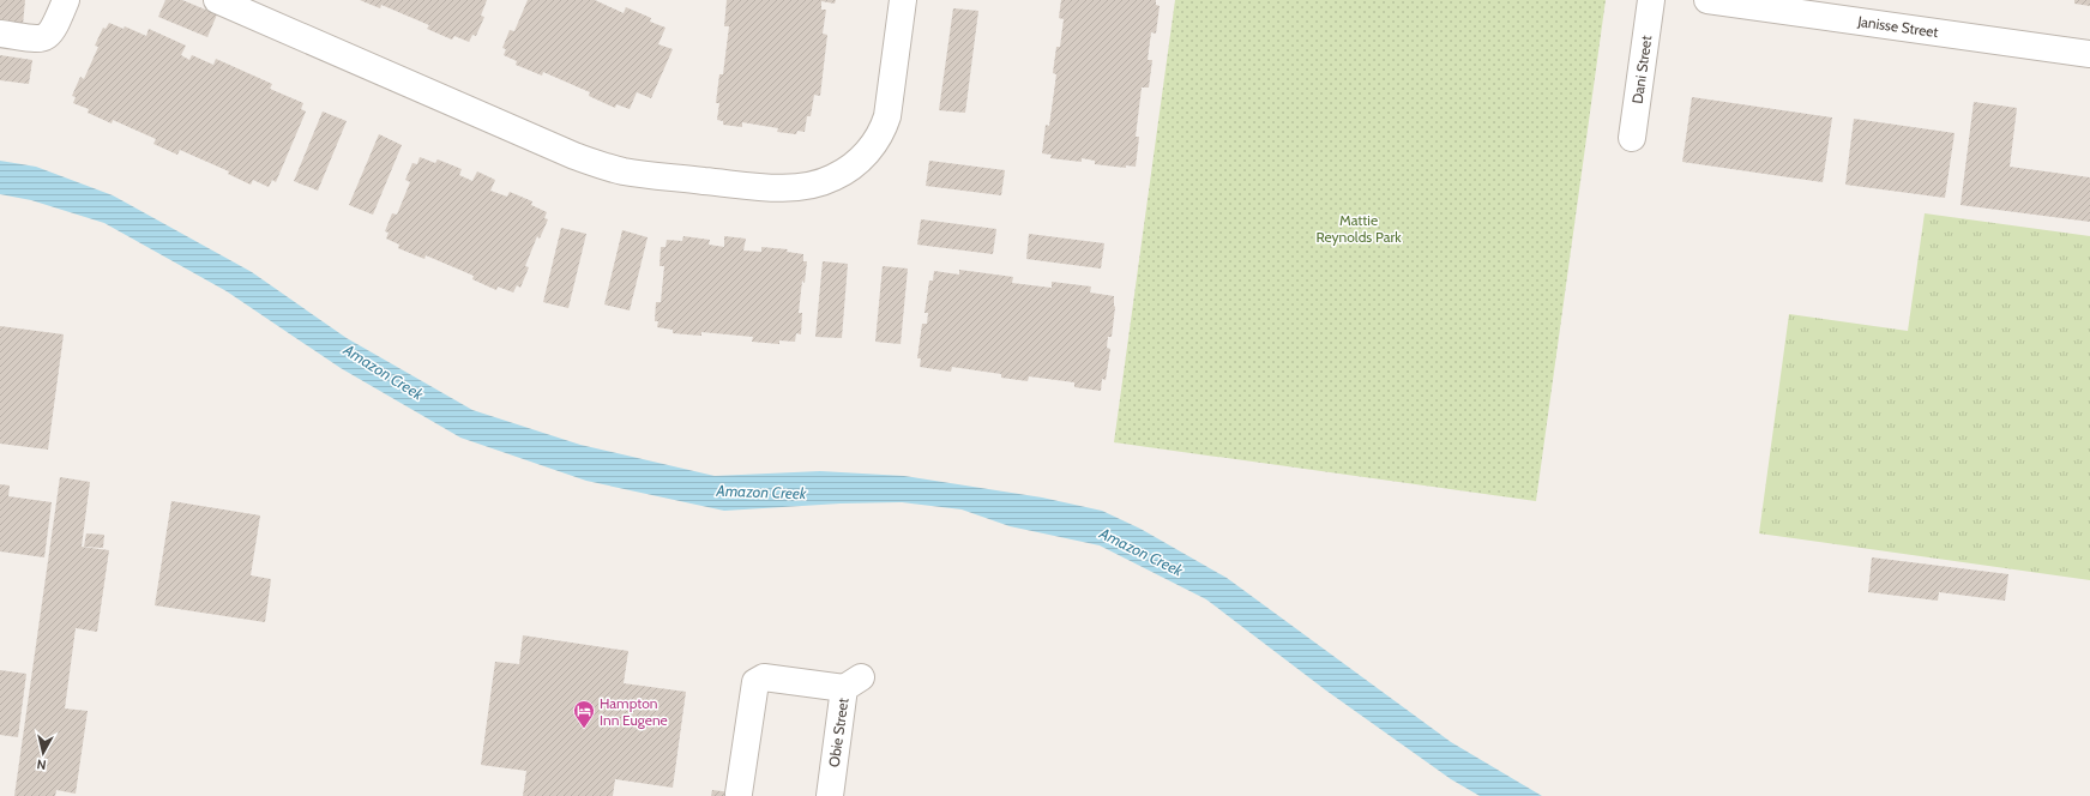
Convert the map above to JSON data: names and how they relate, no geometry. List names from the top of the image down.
{
  "streets": {
    "street": ["Janisse Street", "Dani Street", "Obie Street"]
  },
  "water": ["Amazon Creek"],
  "parks": ["Mattie Reynolds Park"],
  "places": {
    "hotel": ["Hampton Inn Eugene"]
  },
  "north": "bottom"
}
